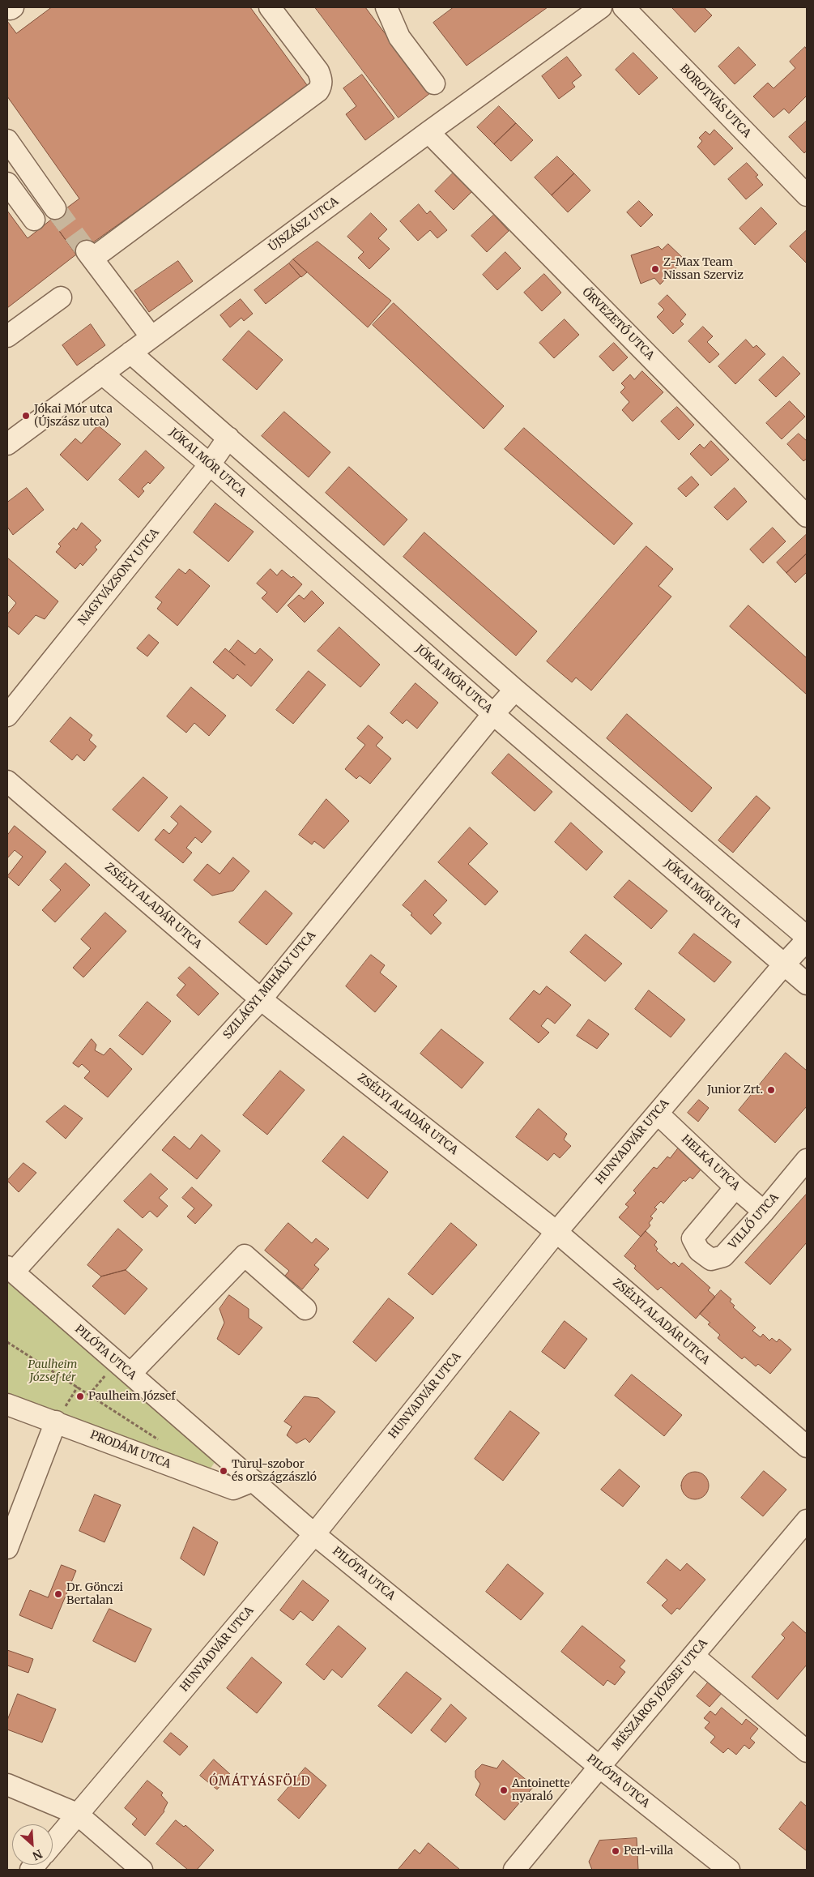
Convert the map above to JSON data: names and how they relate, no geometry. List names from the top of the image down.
{
  "streets": {
    "street": [
      "BOROTVÁS UTCA",
      "ÚJSZÁSZ UTCA",
      "ŐRVEZETŐ UTCA",
      "JÓKAI MÓR UTCA",
      "NAGYVÁZSONY UTCA",
      "ZSÉLYI ALADÁR UTCA",
      "SZILÁGYI MIHÁLY UTCA",
      "HUNYADVÁR UTCA",
      "HELKA UTCA",
      "VILLŐ UTCA",
      "PILÓTA UTCA",
      "PRODÁM UTCA",
      "MÉSZÁROS JÓZSEF UTCA"
    ]
  },
  "crossings": [
    ["ÚJSZÁSZ UTCA", "ŐRVEZETŐ UTCA"],
    ["ÚJSZÁSZ UTCA", "JÓKAI MÓR UTCA"],
    ["JÓKAI MÓR UTCA", "NAGYVÁZSONY UTCA"],
    ["JÓKAI MÓR UTCA", "SZILÁGYI MIHÁLY UTCA"],
    ["JÓKAI MÓR UTCA", "HUNYADVÁR UTCA"],
    ["ZSÉLYI ALADÁR UTCA", "SZILÁGYI MIHÁLY UTCA"],
    ["ZSÉLYI ALADÁR UTCA", "HUNYADVÁR UTCA"],
    ["SZILÁGYI MIHÁLY UTCA", "PILÓTA UTCA"],
    ["HUNYADVÁR UTCA", "HELKA UTCA"],
    ["HUNYADVÁR UTCA", "PILÓTA UTCA"],
    ["HELKA UTCA", "VILLŐ UTCA"],
    ["PILÓTA UTCA", "PRODÁM UTCA"],
    ["PILÓTA UTCA", "MÉSZÁROS JÓZSEF UTCA"]
  ],
  "districts": ["ÓMÁTYÁSFÖLD"],
  "parks": ["Paulheim József tér"],
  "places": [
    "Z-Max Team Nissan Szerviz",
    "Jókai Mór utca (Újszász utca)",
    "Junior Zrt.",
    "Paulheim József",
    "Turul-szobor és országzászló",
    "Dr. Gönczi Bertalan",
    "Antoinette nyaraló",
    "Perl-villa"
  ],
  "north": "bottom right"
}
